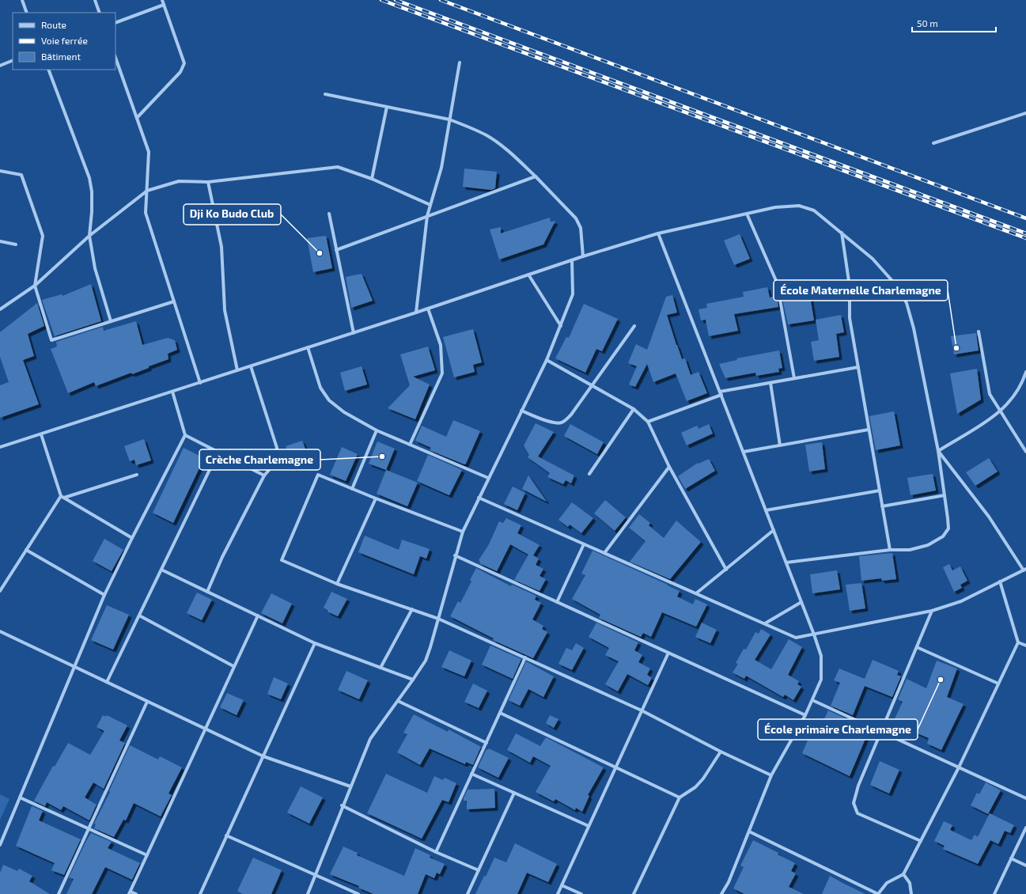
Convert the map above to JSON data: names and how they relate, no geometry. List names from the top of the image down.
{
  "places": [
    "Dji Ko Budo Club",
    "École Maternelle Charlemagne",
    "Crèche Charlemagne",
    "École primaire Charlemagne"
  ],
  "legend": ["Route", "Voie ferrée", "Bâtiment"],
  "scale_bar": "50 m"
}
